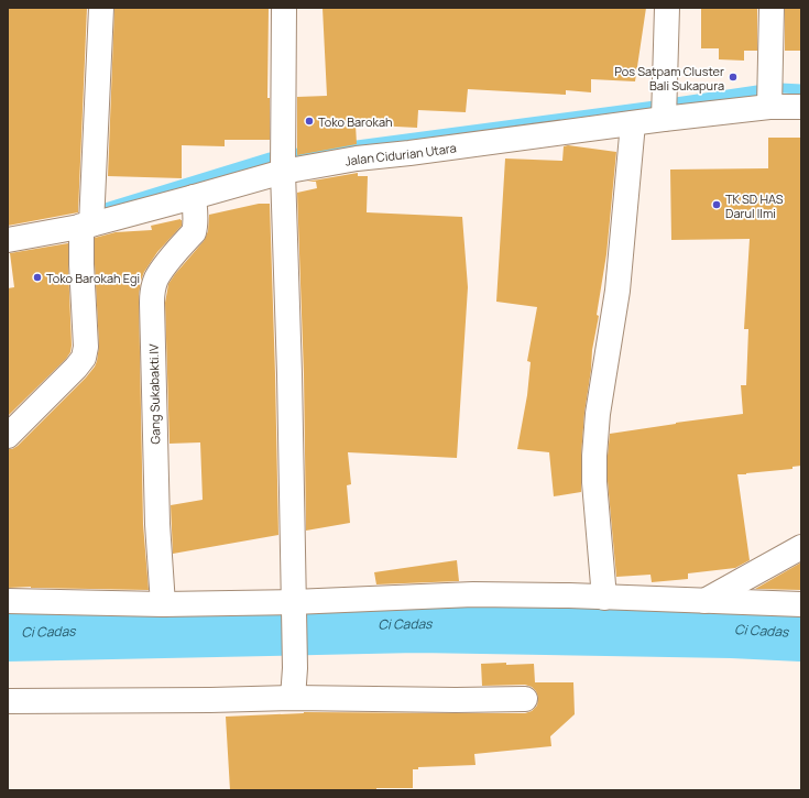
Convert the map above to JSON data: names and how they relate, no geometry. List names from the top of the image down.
{
  "streets": {
    "street": ["Jalan Cidurian Utara", "Gang Sukabakti.IV"]
  },
  "crossings": [
    ["Jalan Cidurian Utara", "Gang Sukabakti.IV"]
  ],
  "water": ["Ci Cadas"],
  "places": [
    "Pos Satpam Cluster Bali Sukapura",
    "Toko Barokah",
    "TK SD HAS Darul Ilmi",
    "Toko Barokah Egi"
  ]
}
